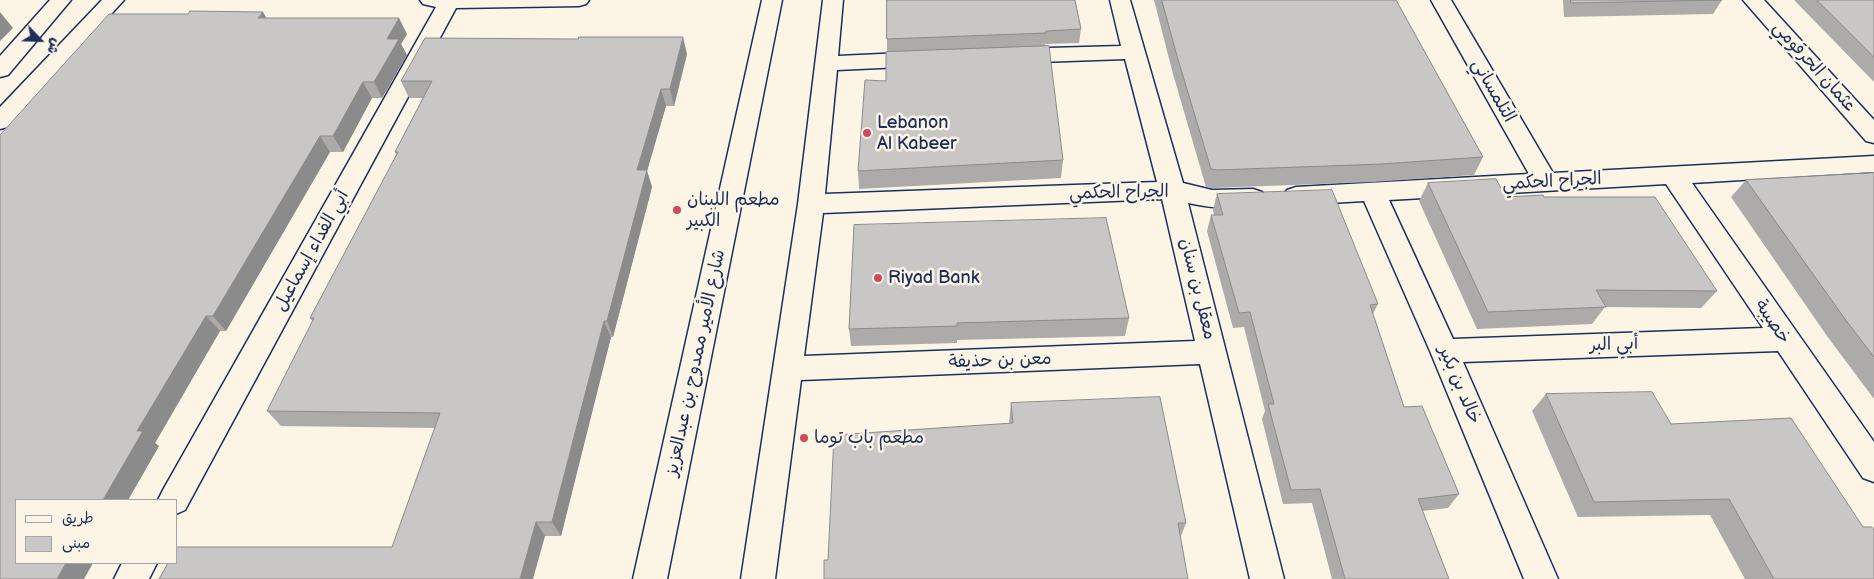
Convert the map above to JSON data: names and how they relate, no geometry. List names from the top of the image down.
{
  "streets": {
    "street": [
      "عثمان الحرقومي",
      "التلمساني",
      "الجراح الحكمي",
      "أبي الفداء إسماعيل",
      "معقل بن سنان",
      "خصيبة",
      "أبي البر",
      "معن بن حذيفة",
      "شارع الأمير ممدوح بن عبدالعزيز",
      "خالد بن بكير"
    ]
  },
  "crossings": [
    ["التلمساني", "الجراح الحكمي"],
    ["الجراح الحكمي", "معقل بن سنان"],
    ["الجراح الحكمي", "خصيبة"],
    ["الجراح الحكمي", "خالد بن بكير"],
    ["معقل بن سنان", "معن بن حذيفة"],
    ["خصيبة", "أبي البر"],
    ["أبي البر", "خالد بن بكير"]
  ],
  "places": [
    "Lebanon Al Kabeer",
    "مطعم اللبنان الكبير",
    "Riyad Bank",
    "مطعم باب توما"
  ],
  "legend": ["طريق", "مبنى"],
  "north": "bottom right"
}
